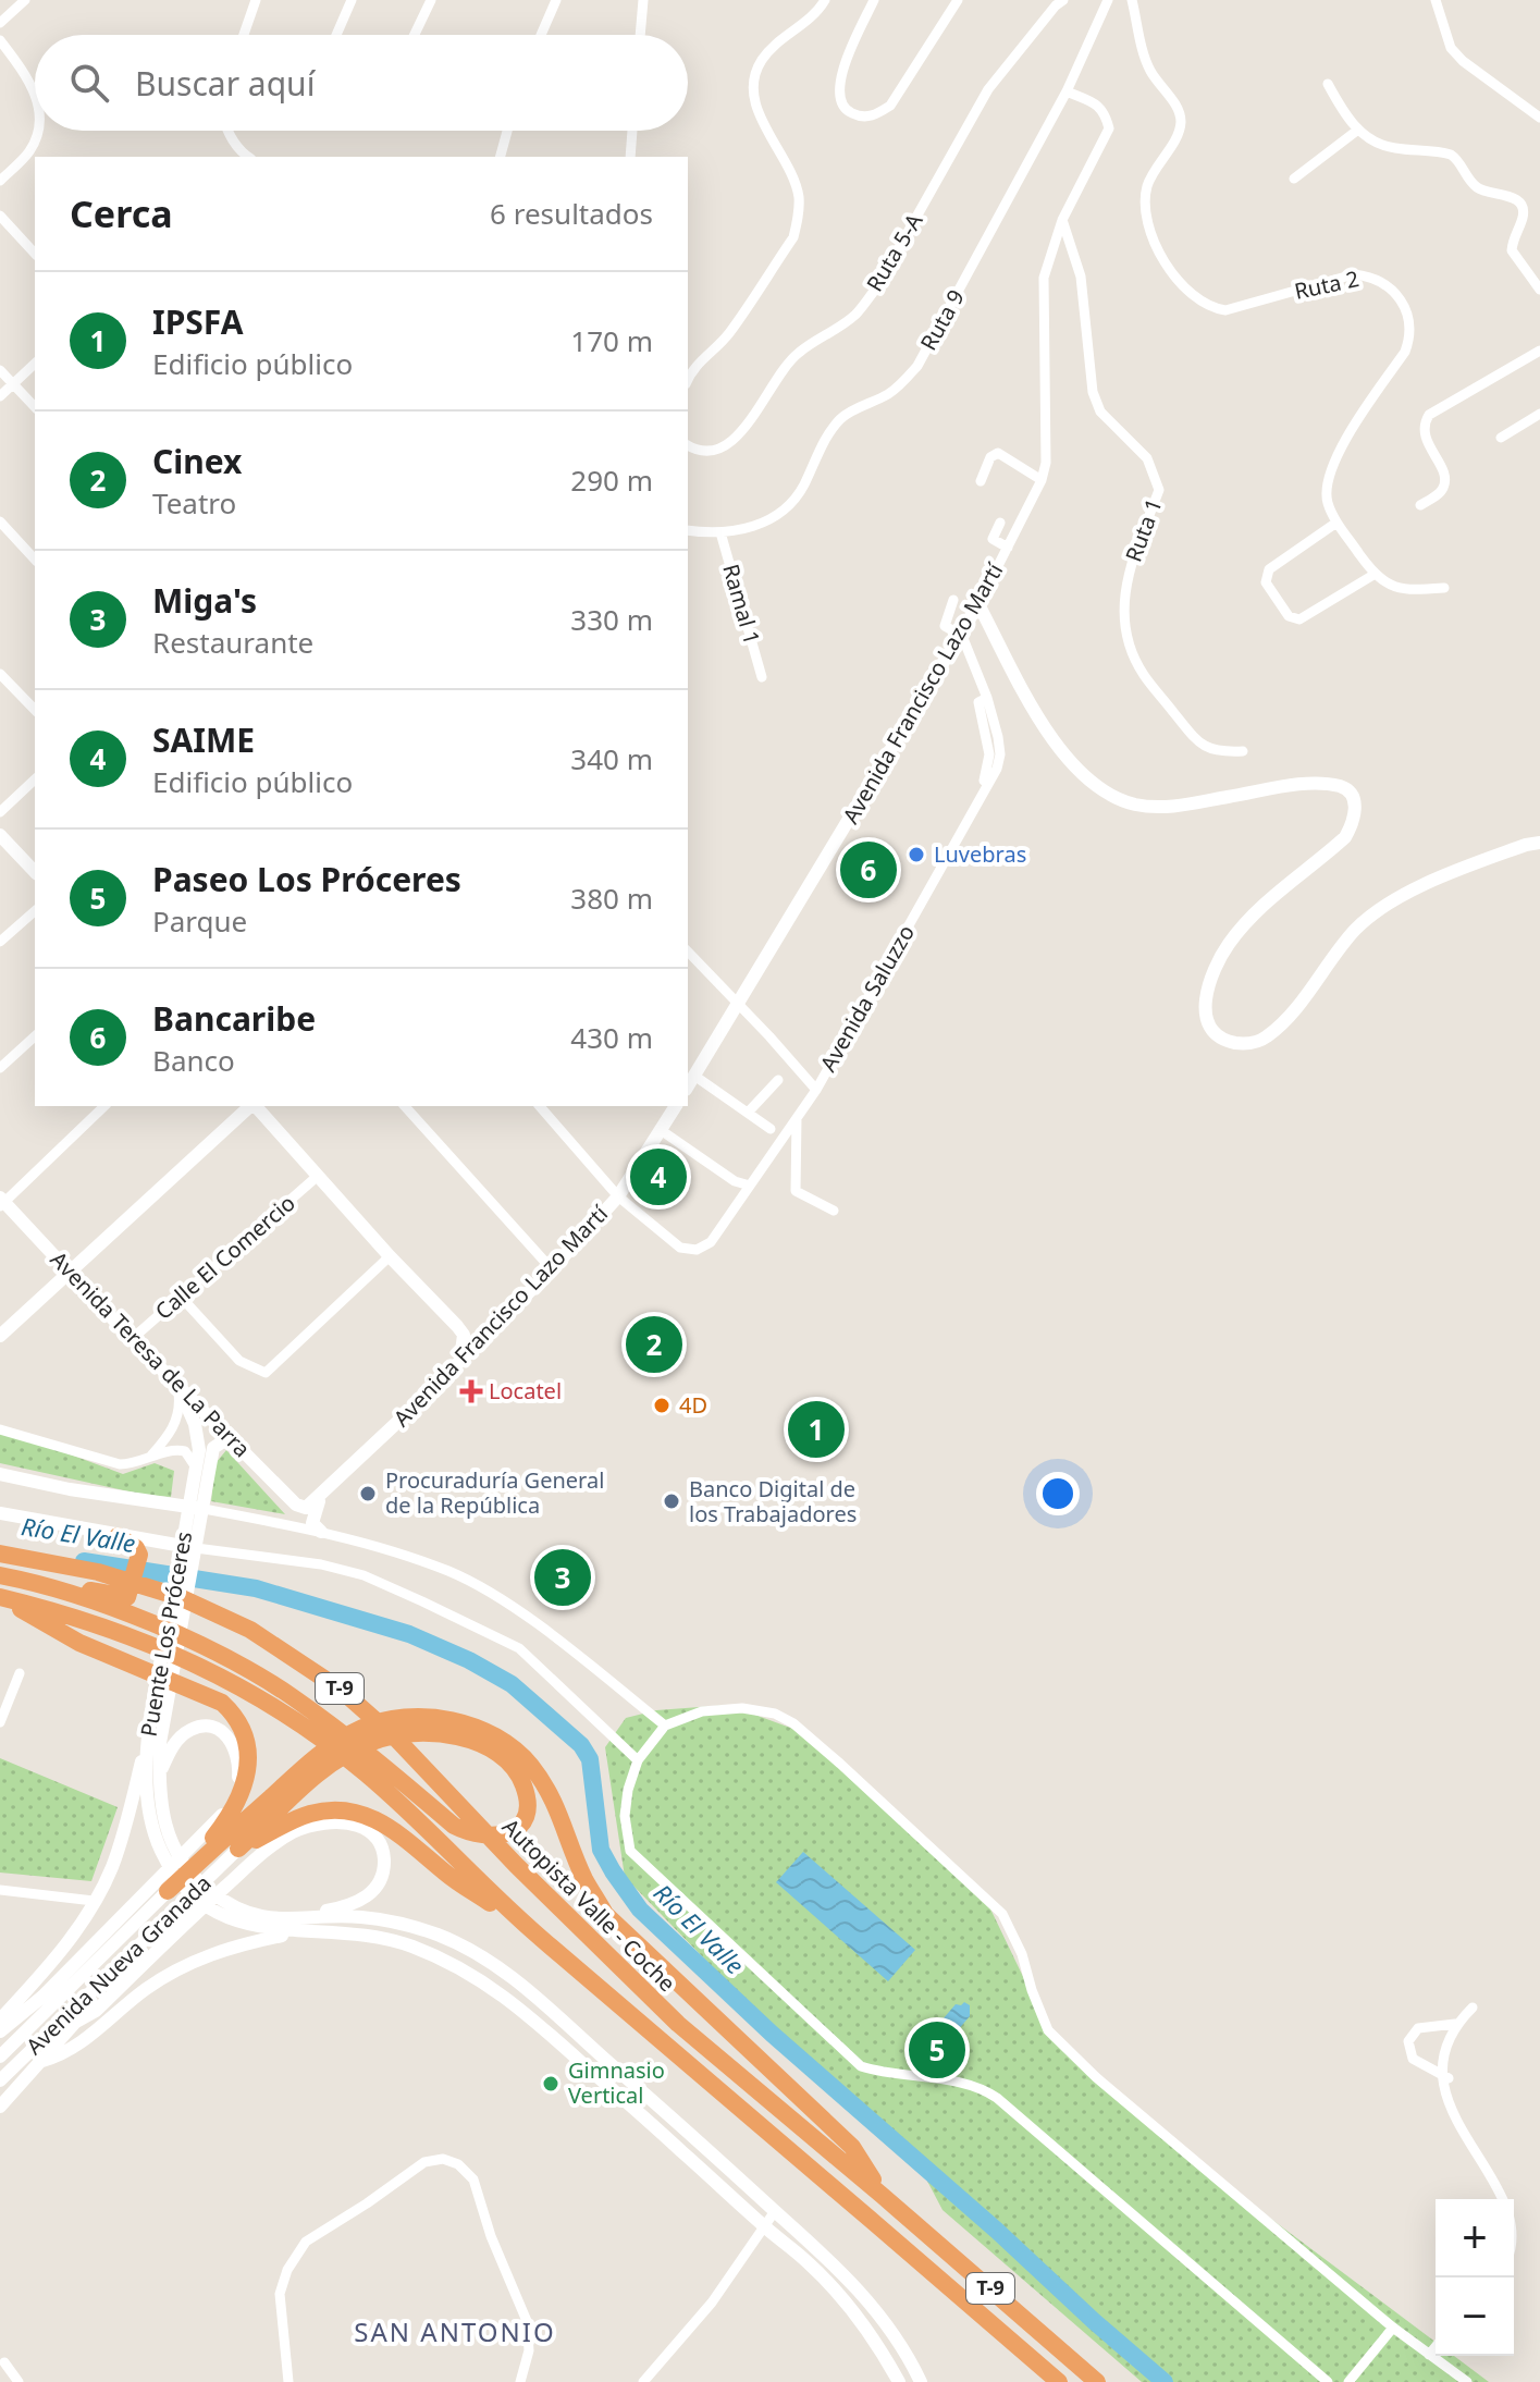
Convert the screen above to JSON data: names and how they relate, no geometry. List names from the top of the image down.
{
  "streets": {
    "highway": ["T-9", "Autopista Valle - Coche"],
    "main road": [
      "Avenida Francisco Lazo Martí",
      "Avenida Teresa de La Parra",
      "Puente Los Próceres",
      "Avenida Nueva Granada"
    ],
    "street": [
      "Ruta 5-A",
      "Ruta 2",
      "Ruta 9",
      "Ruta 1",
      "Ramal 1",
      "Avenida Saluzzo",
      "Calle El Comercio"
    ]
  },
  "crossings": [
    ["Ruta 9", "Ramal 1"],
    ["Ruta 9", "Avenida Francisco Lazo Martí"],
    ["Ruta 1", "Avenida Francisco Lazo Martí"],
    ["Avenida Francisco Lazo Martí", "Avenida Saluzzo"],
    ["Avenida Francisco Lazo Martí", "Avenida Teresa de La Parra"],
    ["Calle El Comercio", "Avenida Teresa de La Parra"],
    ["T-9", "Avenida Nueva Granada"]
  ],
  "districts": ["SAN ANTONIO"],
  "water": ["Río El Valle"],
  "places": {
    "other": [
      "Luvebras",
      "4D",
      "Procuraduría General de la República",
      "Banco Digital de los Trabajadores",
      "Gimnasio Vertical"
    ],
    "health": ["Locatel"]
  },
  "page": {
    "search": "Buscar aquí",
    "heading": ["Cerca", "6 resultados"],
    "list": [
      {
        "mark": "1",
        "name": "IPSFA",
        "note": "Edificio público",
        "value": "170 m"
      },
      {
        "mark": "2",
        "name": "Cinex",
        "note": "Teatro",
        "value": "290 m"
      },
      {
        "mark": "3",
        "name": "Miga's",
        "note": "Restaurante",
        "value": "330 m"
      },
      {
        "mark": "4",
        "name": "SAIME",
        "note": "Edificio público",
        "value": "340 m"
      },
      {
        "mark": "5",
        "name": "Paseo Los Próceres",
        "note": "Parque",
        "value": "380 m"
      },
      {
        "mark": "6",
        "name": "Bancaribe",
        "note": "Banco",
        "value": "430 m"
      }
    ],
    "pins": [
      "6",
      "4",
      "2",
      "1",
      "3",
      "5"
    ],
    "map_buttons": ["+", "−"]
  }
}
